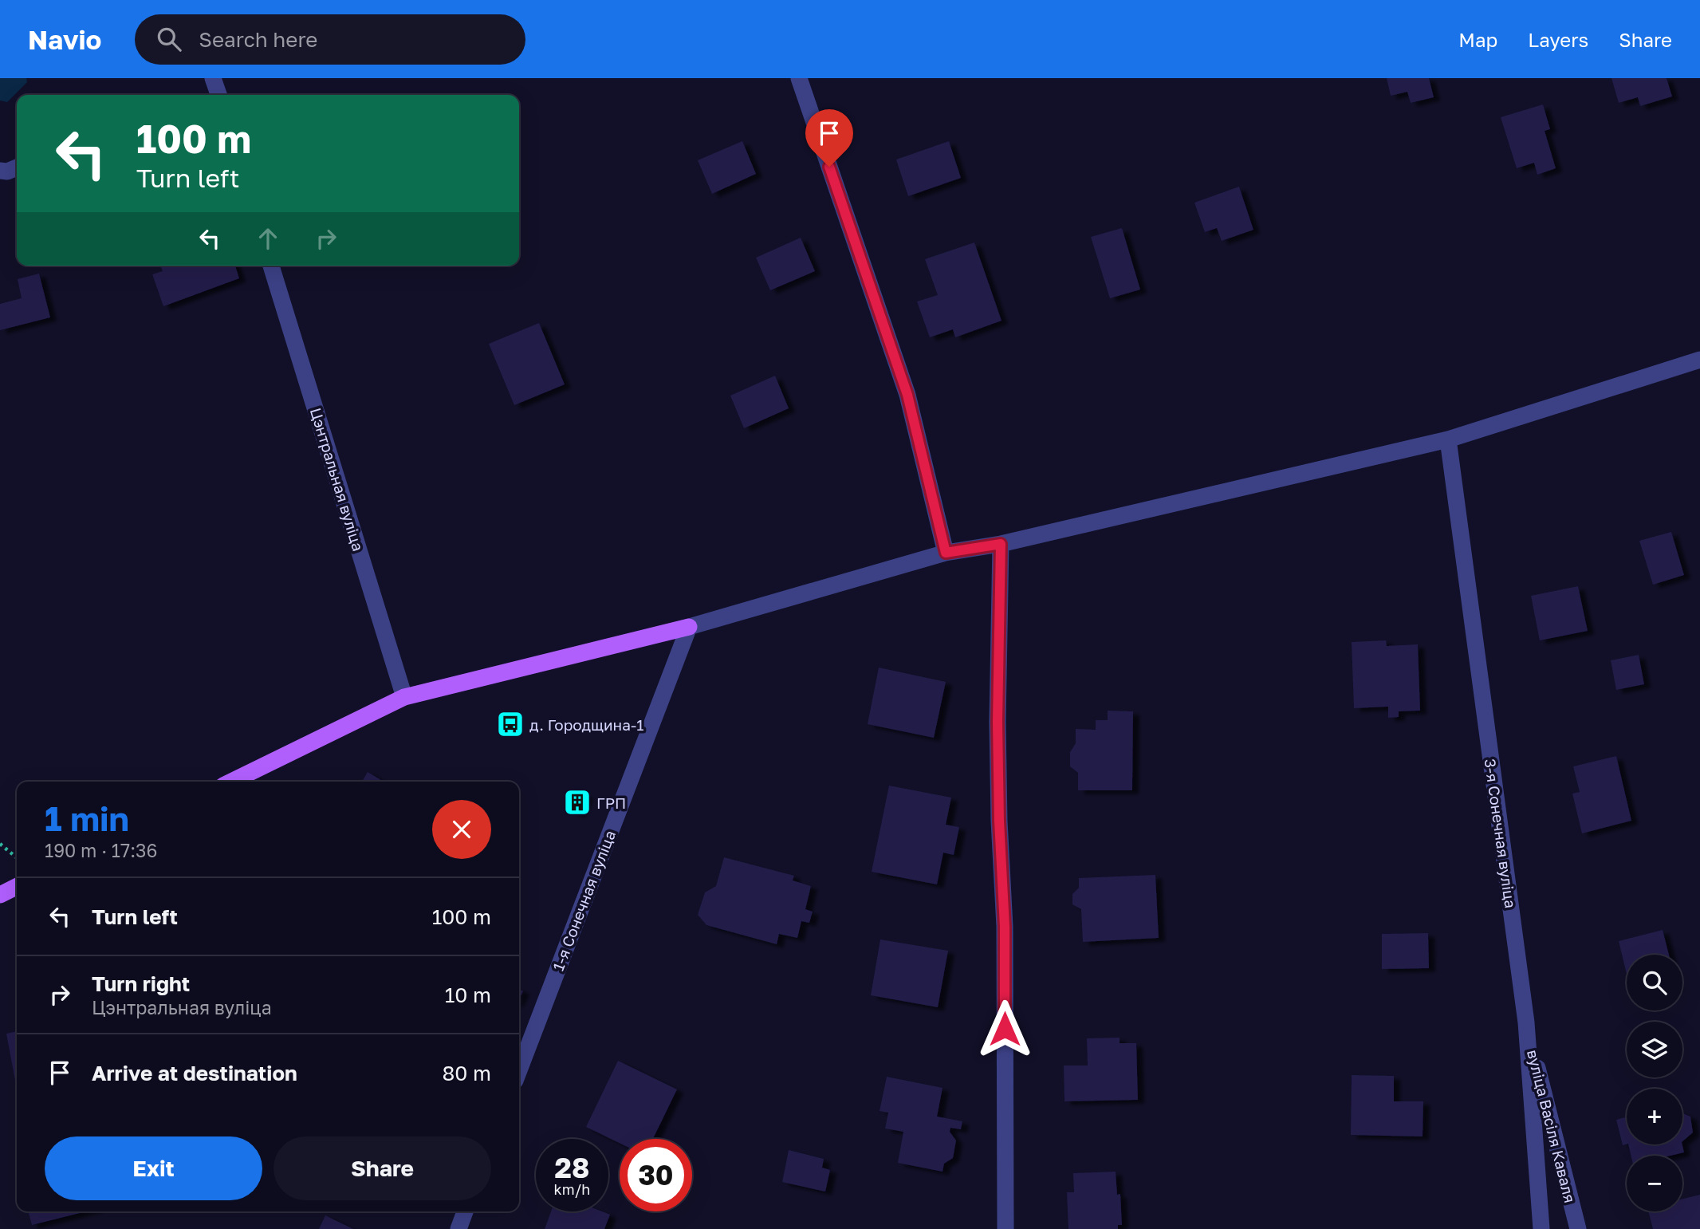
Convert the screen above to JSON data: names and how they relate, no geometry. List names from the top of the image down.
{
  "streets": {
    "street": [
      "Цэнтральная вуліца",
      "3-я Сонечная вуліца",
      "1-я Сонечная вуліца",
      "вуліца Васіля Каваля"
    ]
  },
  "crossings": [
    ["3-я Сонечная вуліца", "вуліца Васіля Каваля"]
  ],
  "places": {
    "bus stop": ["д. Городщина-1"],
    "building": ["ГРП"]
  },
  "page": {
    "header": "Navio",
    "search": "Search here",
    "nav": ["Map", "Layers", "Share"],
    "turn": ["100 m", "Turn left"],
    "heading": ["1 min", "190 m · 17:36"],
    "list": [
      {
        "name": "Turn left",
        "value": "100 m"
      },
      {
        "name": "Turn right",
        "note": "Цэнтральная вуліца",
        "value": "10 m"
      },
      {
        "name": "Arrive at destination",
        "value": "80 m"
      }
    ],
    "map_buttons": ["+", "−"],
    "buttons": ["Exit", "Share"],
    "speed": "28 km/h",
    "limit": "30"
  }
}
